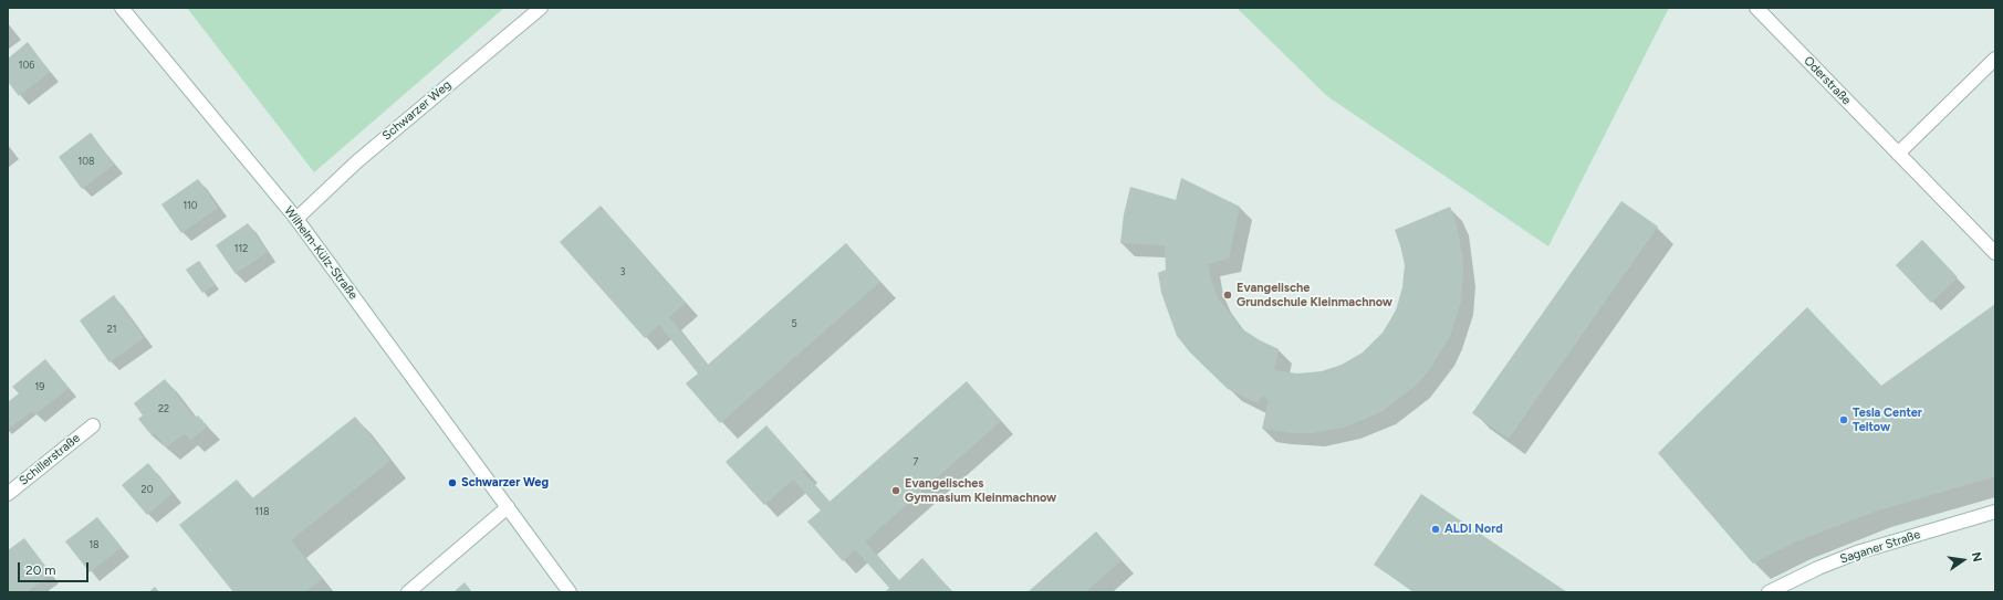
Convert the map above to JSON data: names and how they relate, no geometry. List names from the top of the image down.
{
  "streets": {
    "street": [
      "Oderstraße",
      "Schwarzer Weg",
      "Wilhelm-Külz-Straße",
      "Schillerstraße",
      "Saganer Straße"
    ]
  },
  "crossings": [
    ["Schwarzer Weg", "Wilhelm-Külz-Straße"]
  ],
  "places": [
    "Evangelische Grundschule Kleinmachnow",
    "Tesla Center Teltow",
    "Schwarzer Weg",
    "Evangelisches Gymnasium Kleinmachnow",
    "ALDI Nord"
  ],
  "house_numbers": [
    "106",
    "108",
    "110",
    "112",
    "3",
    "5",
    "21",
    "19",
    "22",
    "7",
    "20",
    "118",
    "18"
  ],
  "scale_bar": "20 m",
  "north": "right"
}
